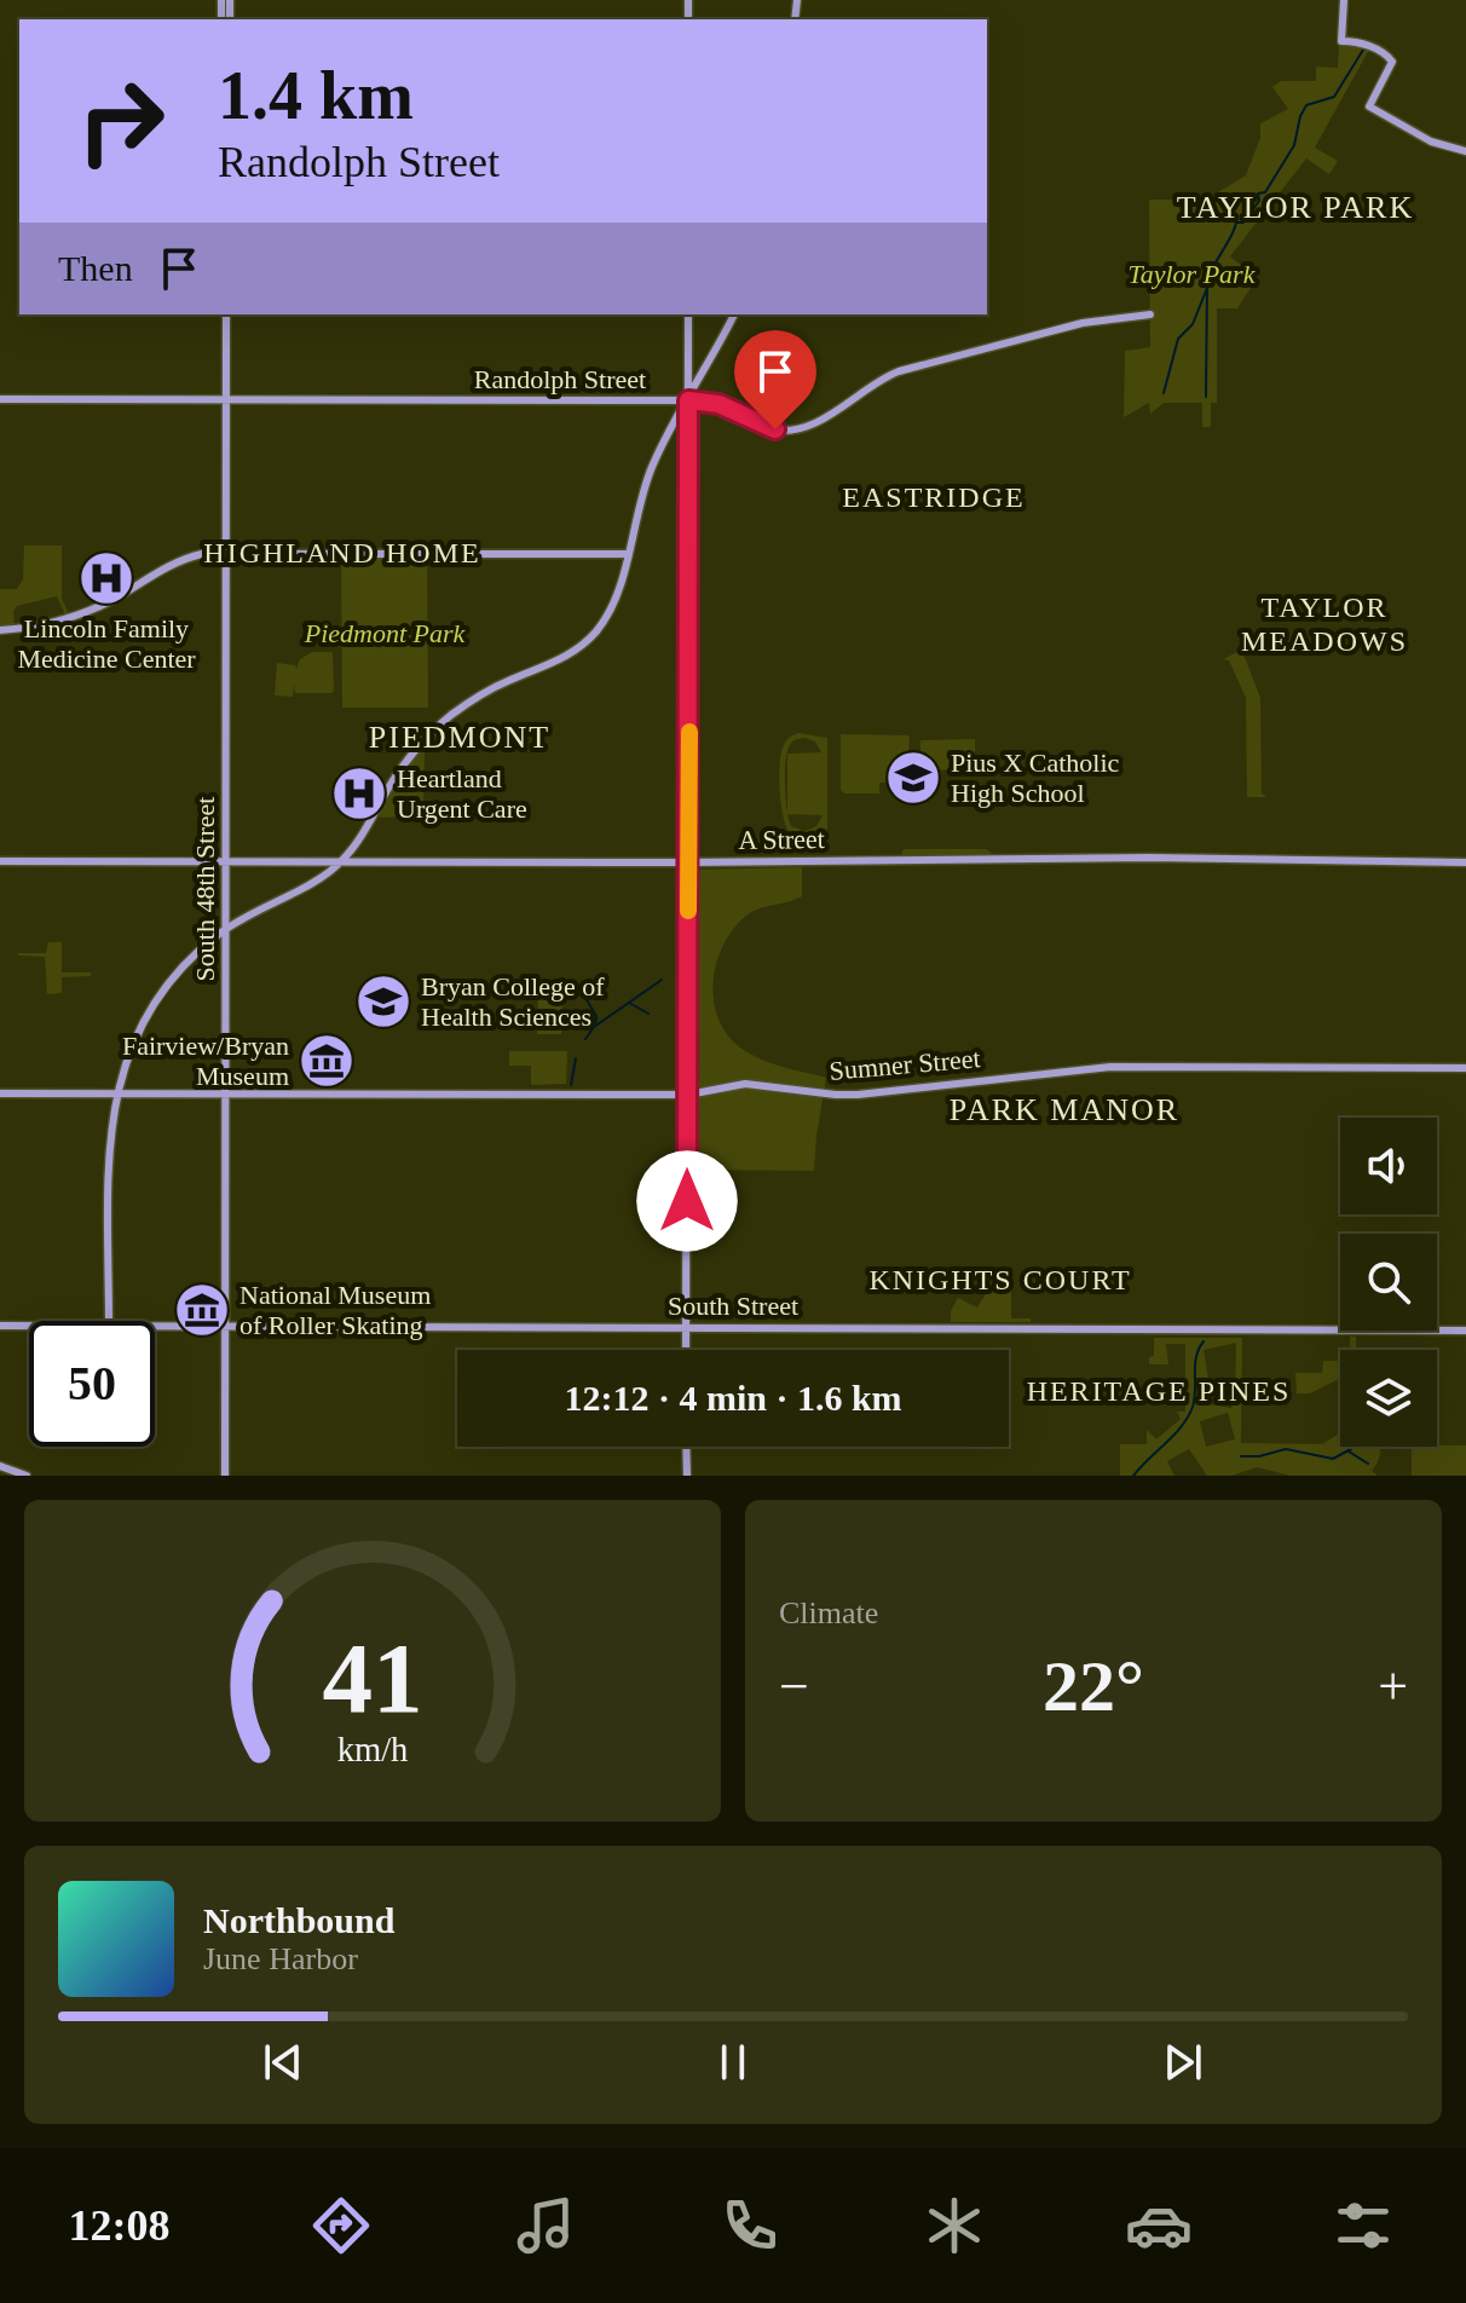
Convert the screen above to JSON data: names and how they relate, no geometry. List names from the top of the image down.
{
  "streets": {
    "main road": [
      "Randolph Street",
      "A Street",
      "South 48th Street",
      "Sumner Street",
      "South Street"
    ]
  },
  "crossings": [
    ["Randolph Street", "South 48th Street"],
    ["A Street", "South 48th Street"],
    ["South 48th Street", "Sumner Street"],
    ["South 48th Street", "South Street"]
  ],
  "districts": [
    "TAYLOR PARK",
    "EASTRIDGE",
    "HIGHLAND HOME",
    "TAYLOR MEADOWS",
    "PIEDMONT",
    "PARK MANOR",
    "KNIGHTS COURT",
    "HERITAGE PINES"
  ],
  "parks": ["Taylor Park", "Piedmont Park"],
  "places": {
    "hospital": ["Lincoln Family Medicine Center", "Heartland Urgent Care"],
    "school or university": ["Pius X Catholic High School", "Bryan College of Health Sciences"],
    "museum": ["Fairview/Bryan Museum", "National Museum of Roller Skating"]
  },
  "page": {
    "turn": ["1.4 km", "Randolph Street"],
    "then": "Then",
    "limit": "50",
    "trip": "12:12 · 4 min · 1.6 km",
    "tile": "Climate",
    "heat": ["−", "22°", "+"],
    "song": ["Northbound", "June Harbor"],
    "tabs": "12:08",
    "gauge": ["41", "km/h"]
  }
}
